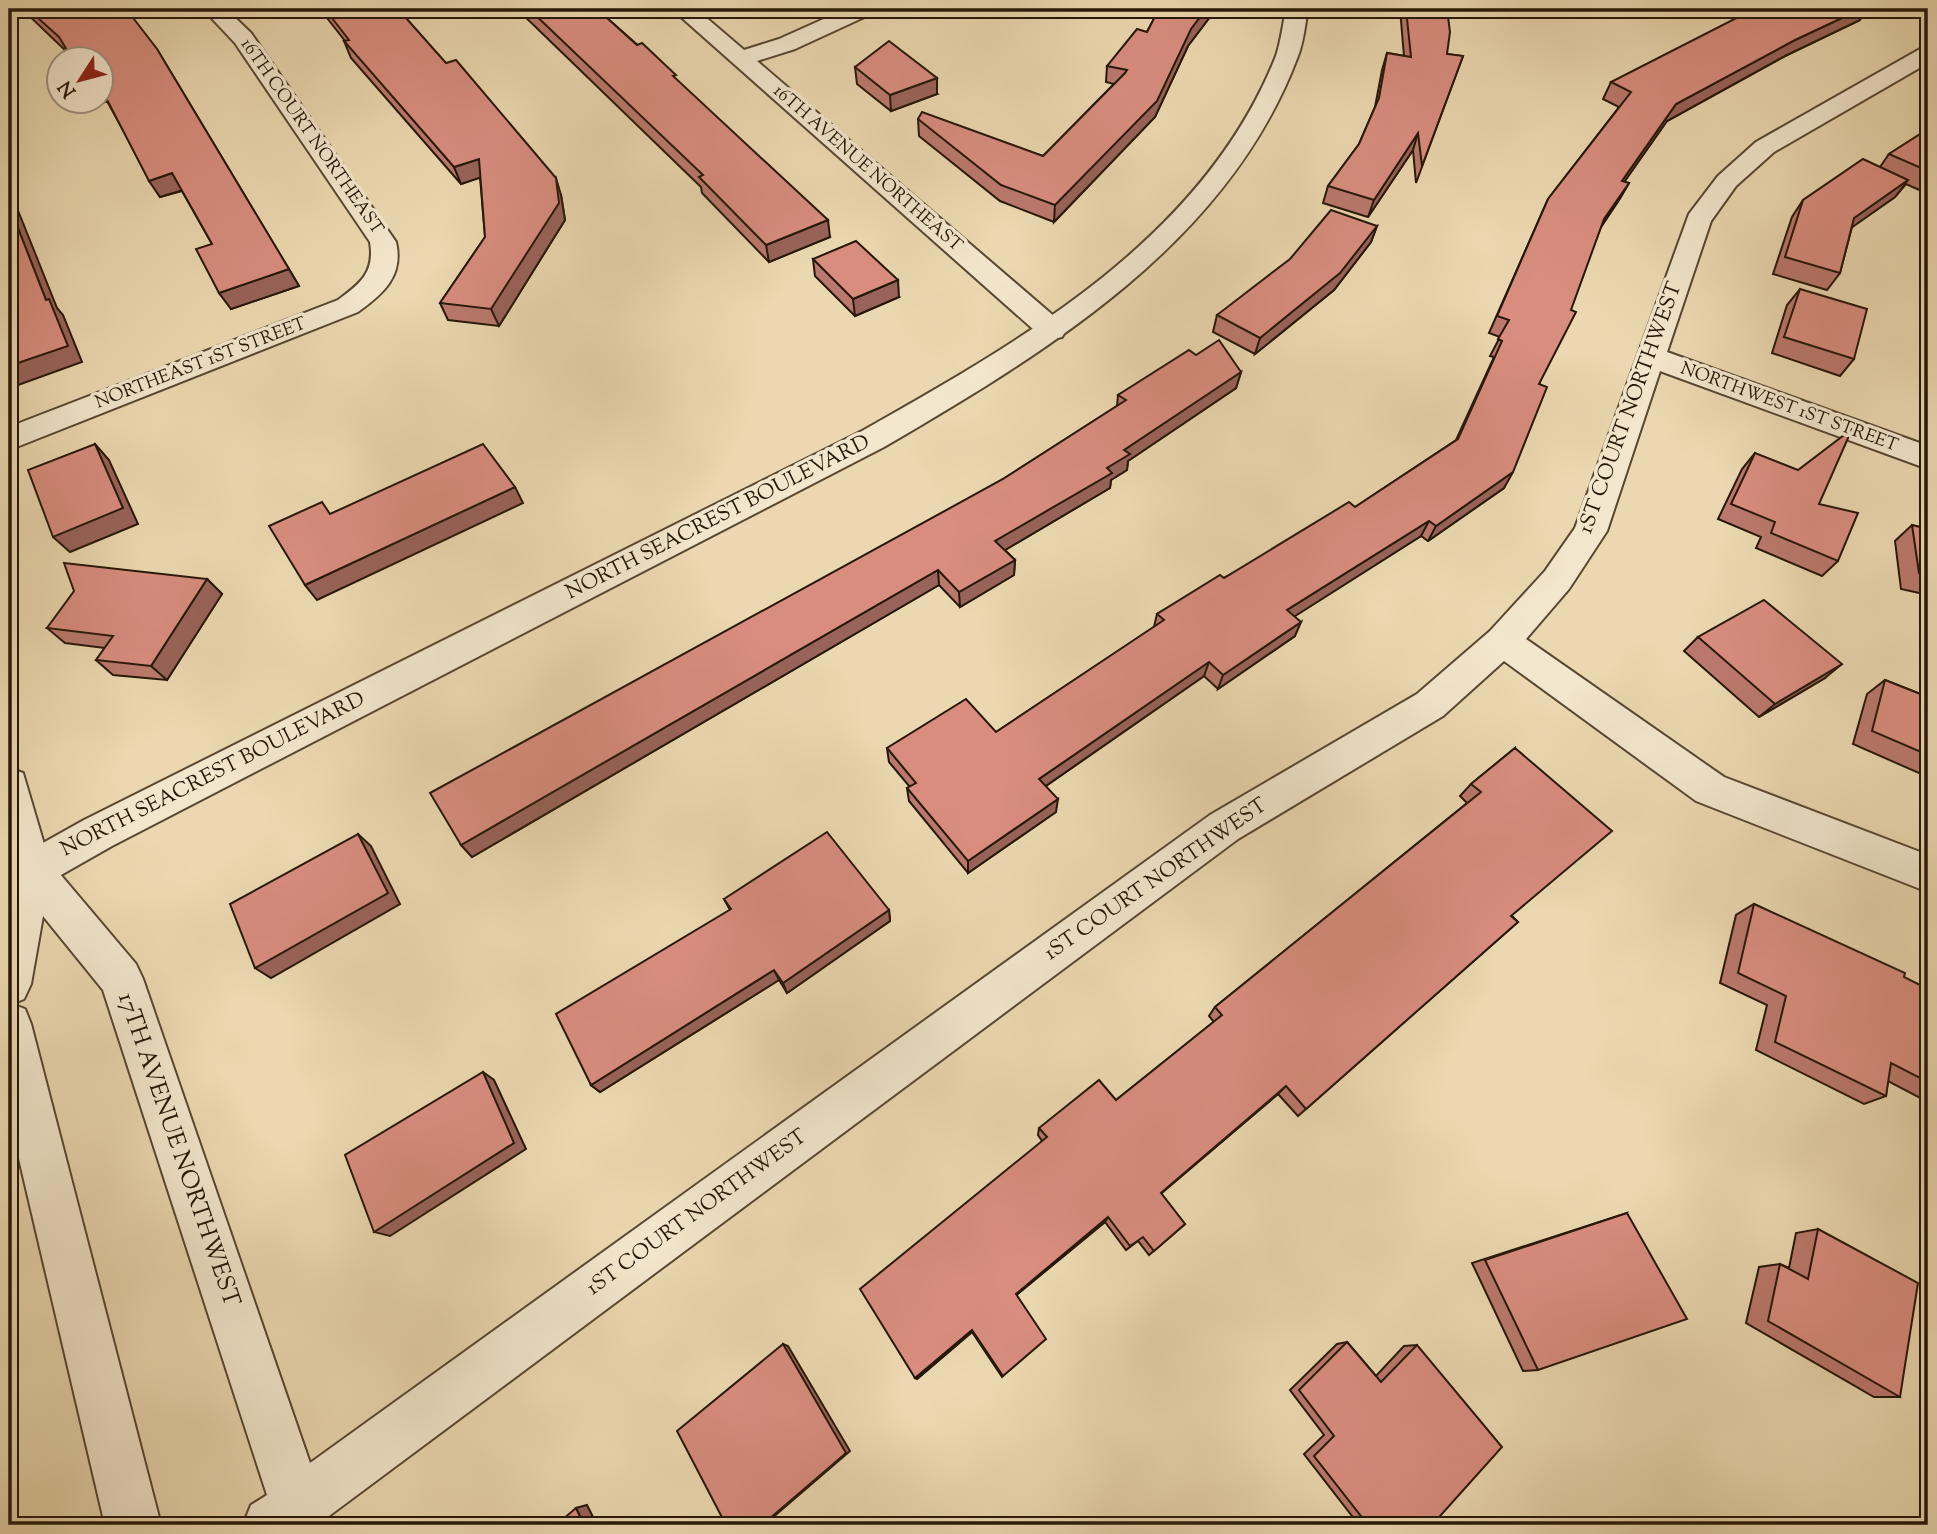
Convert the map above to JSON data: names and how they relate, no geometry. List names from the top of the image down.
{
  "streets": {
    "street": [
      "16TH COURT NORTHEAST",
      "16TH AVENUE NORTHEAST",
      "NORTHEAST 1ST STREET",
      "1ST COURT NORTHWEST",
      "NORTHWEST 1ST STREET",
      "NORTH SEACREST BOULEVARD",
      "17TH AVENUE NORTHWEST"
    ]
  },
  "crossings": [
    ["16TH COURT NORTHEAST", "NORTHEAST 1ST STREET"],
    ["16TH AVENUE NORTHEAST", "NORTH SEACREST BOULEVARD"],
    ["1ST COURT NORTHWEST", "NORTHWEST 1ST STREET"],
    ["1ST COURT NORTHWEST", "17TH AVENUE NORTHWEST"],
    ["NORTH SEACREST BOULEVARD", "17TH AVENUE NORTHWEST"]
  ],
  "north": "bottom left"
}
